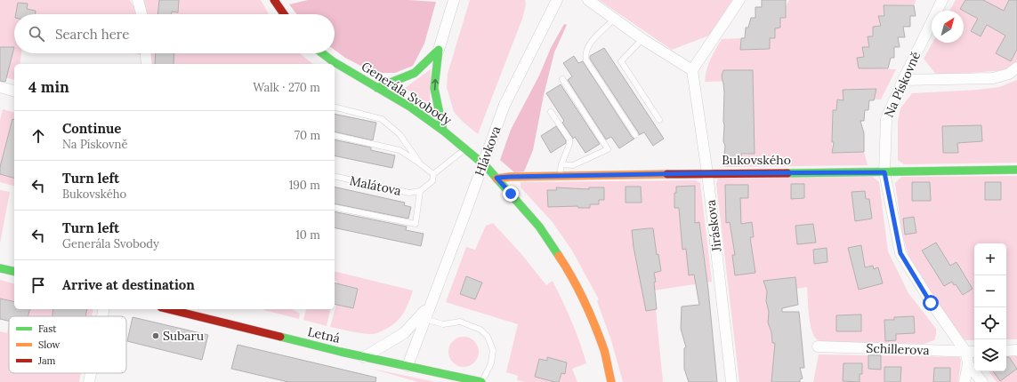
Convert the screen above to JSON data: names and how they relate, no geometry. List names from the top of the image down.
{
  "streets": {
    "street": [
      "Na Pískovně",
      "Generála Svobody",
      "Hlávkova",
      "Bukovského",
      "Jiráskova",
      "Letná",
      "Schillerova"
    ],
    "lane": ["Malátova"]
  },
  "crossings": [
    ["Na Pískovně", "Bukovského"],
    ["Na Pískovně", "Schillerova"],
    ["Generála Svobody", "Bukovského"],
    ["Generála Svobody", "Malátova"],
    ["Hlávkova", "Letná"],
    ["Bukovského", "Jiráskova"]
  ],
  "places": ["Subaru"],
  "legend": ["Fast", "Slow", "Jam"],
  "north": "top right",
  "page": {
    "search": "Search here",
    "heading": ["4 min", "Walk · 270 m"],
    "list": [
      ["Continue", "Na Pískovně", "70 m"],
      ["Turn left", "Bukovského", "190 m"],
      ["Turn left", "Generála Svobody", "10 m"],
      "Arrive at destination"
    ],
    "map_buttons": ["+", "−"]
  }
}
